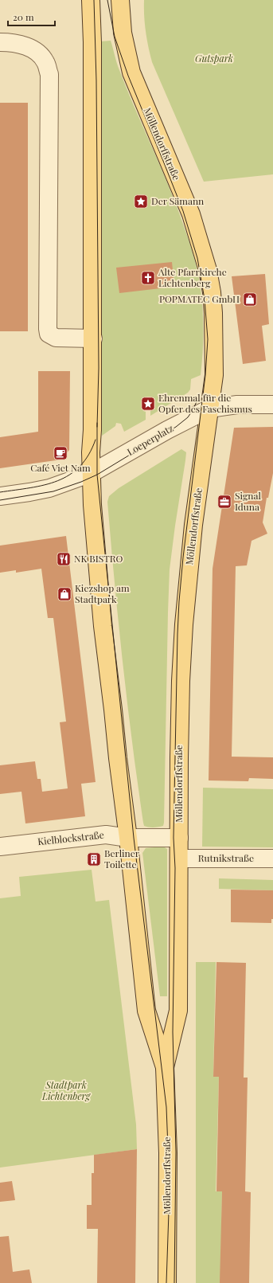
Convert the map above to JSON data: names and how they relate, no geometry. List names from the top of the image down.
{
  "streets": {
    "main road": ["Möllendorffstraße"],
    "street": ["Loeperplatz", "Kielblockstraße", "Rutnikstraße"]
  },
  "crossings": [
    ["Möllendorffstraße", "Loeperplatz"],
    ["Möllendorffstraße", "Kielblockstraße"],
    ["Möllendorffstraße", "Rutnikstraße"]
  ],
  "parks": ["Gutspark", "Stadtpark Lichtenberg"],
  "places": {
    "place": ["Der Sämann", "Ehrenmal für die Opfer des Faschismus"],
    "church": ["Alte Pfarrkirche Lichtenberg"],
    "shop": ["POPMATEC GmbH", "Kiezshop am Stadtpark"],
    "cafe": ["Café Viet Nam"],
    "office": ["Signal Iduna"],
    "restaurant": ["NK BISTRO"],
    "building": ["Berliner Toilette"]
  },
  "scale_bar": "20 m"
}
